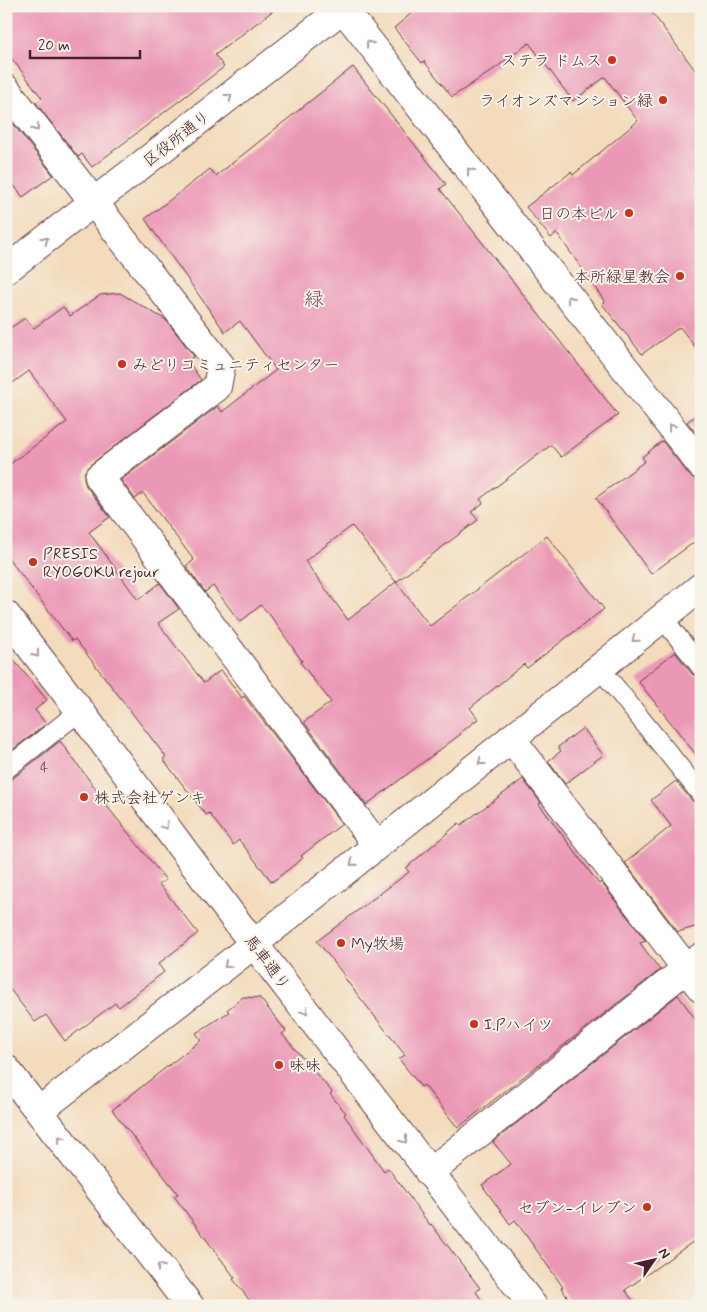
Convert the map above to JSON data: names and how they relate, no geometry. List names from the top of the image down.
{
  "streets": {
    "street": ["区役所通り", "馬車通り"]
  },
  "one_way": ["区役所通り", "馬車通り"],
  "districts": ["緑"],
  "places": [
    "ステラ ドムス",
    "ライオンズマンション緑",
    "日の本ビル",
    "本所緑星教会",
    "みどりコミュニティセンター",
    "PRESIS RYOGOKU rejour",
    "株式会社ゲンキ",
    "My牧場",
    "I.Pハイツ",
    "味味",
    "セブン-イレブン"
  ],
  "house_numbers": ["4"],
  "scale_bar": "20 m",
  "north": "top right"
}
